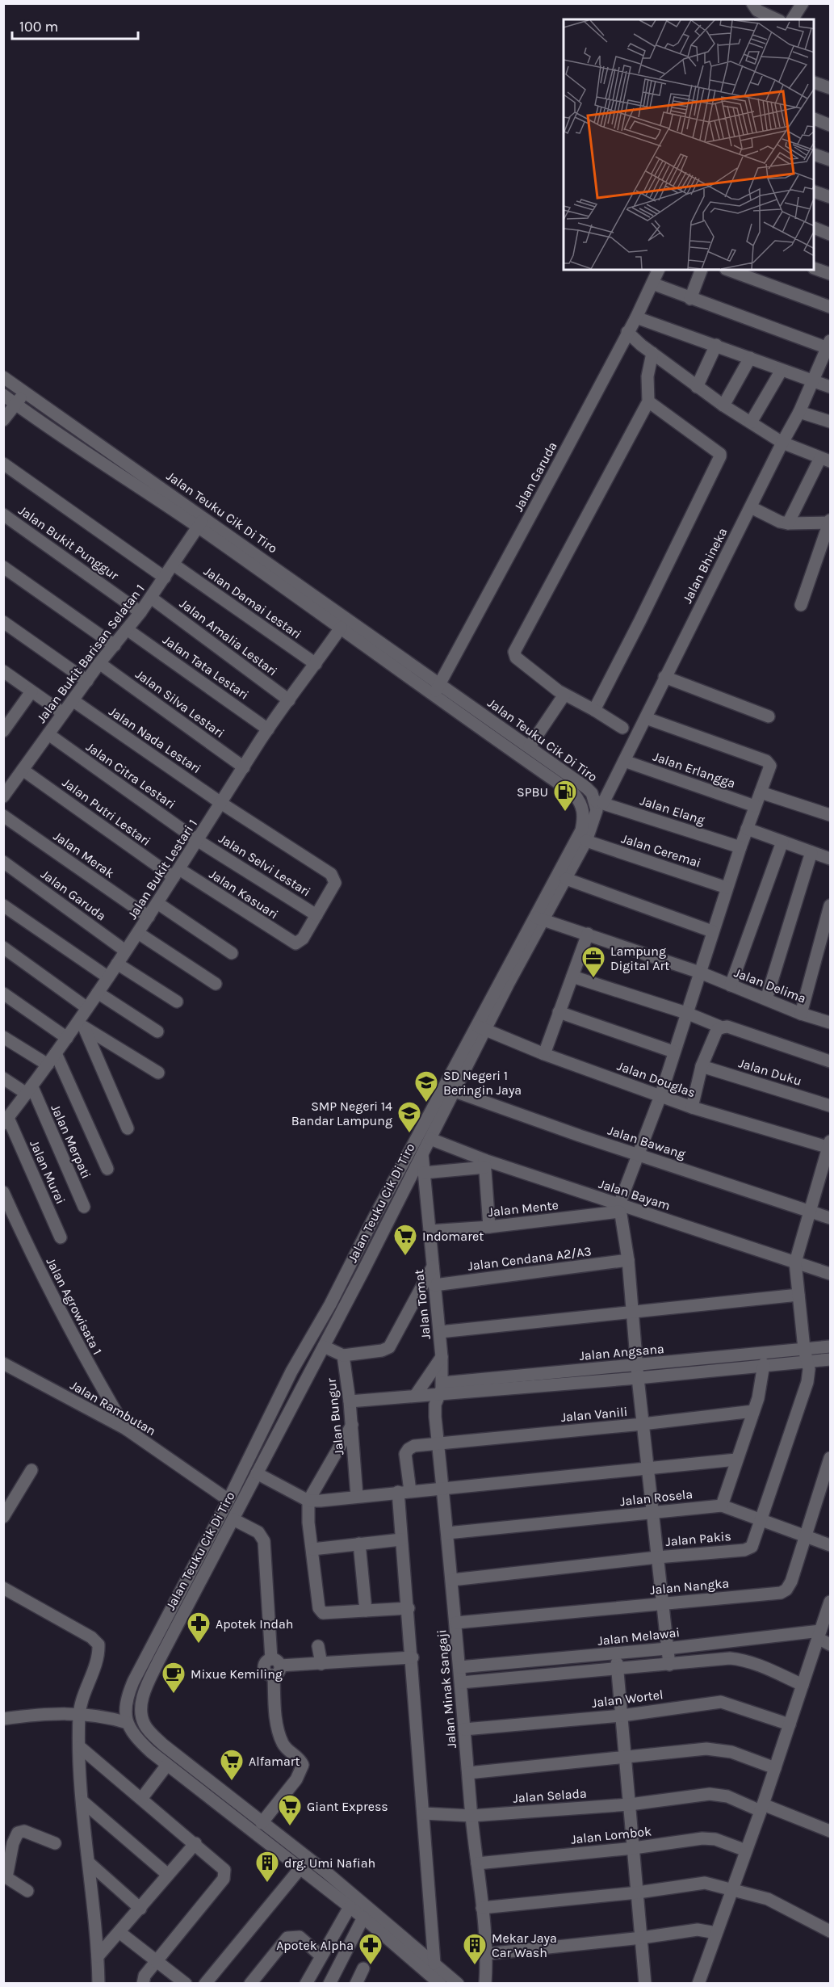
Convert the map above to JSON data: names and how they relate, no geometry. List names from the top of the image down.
{
  "streets": {
    "street": [
      "Jalan Garuda",
      "Jalan Teuku Cik Di Tiro",
      "Jalan Bukit Punggur",
      "Jalan Bhineka",
      "Jalan Damai Lestari",
      "Jalan Amalia Lestari",
      "Jalan Bukit Barisan Selatan 1",
      "Jalan Tata Lestari",
      "Jalan Silva Lestari",
      "Jalan Nada Lestari",
      "Jalan Erlangga",
      "Jalan Citra Lestari",
      "Jalan Elang",
      "Jalan Putri Lestari",
      "Jalan Ceremai",
      "Jalan Merak",
      "Jalan Selvi Lestari",
      "Jalan Bukit Lestari 1",
      "Jalan Kasuari",
      "Jalan Delima",
      "Jalan Duku",
      "Jalan Douglas",
      "Jalan Merpati",
      "Jalan Bawang",
      "Jalan Murai",
      "Jalan Bayam",
      "Jalan Mente",
      "Jalan Cendana A2/A3",
      "Jalan Tomat",
      "Jalan Agrowisata 1",
      "Jalan Angsana",
      "Jalan Rambutan",
      "Jalan Vanili",
      "Jalan Bungur",
      "Jalan Rosela",
      "Jalan Pakis",
      "Jalan Nangka",
      "Jalan Melawai",
      "Jalan Minak Sangaji",
      "Jalan Wortel",
      "Jalan Selada",
      "Jalan Lombok"
    ]
  },
  "crossings": [
    ["Jalan Garuda", "Jalan Teuku Cik Di Tiro"],
    ["Jalan Garuda", "Jalan Bukit Lestari 1"],
    ["Jalan Teuku Cik Di Tiro", "Jalan Bhineka"],
    ["Jalan Teuku Cik Di Tiro", "Jalan Bukit Barisan Selatan 1"],
    ["Jalan Teuku Cik Di Tiro", "Jalan Elang"],
    ["Jalan Teuku Cik Di Tiro", "Jalan Ceremai"],
    ["Jalan Teuku Cik Di Tiro", "Jalan Bukit Lestari 1"],
    ["Jalan Teuku Cik Di Tiro", "Jalan Delima"],
    ["Jalan Teuku Cik Di Tiro", "Jalan Douglas"],
    ["Jalan Teuku Cik Di Tiro", "Jalan Bawang"],
    ["Jalan Teuku Cik Di Tiro", "Jalan Bayam"],
    ["Jalan Teuku Cik Di Tiro", "Jalan Tomat"],
    ["Jalan Teuku Cik Di Tiro", "Jalan Rambutan"],
    ["Jalan Bukit Punggur", "Jalan Bukit Barisan Selatan 1"],
    ["Jalan Bhineka", "Jalan Erlangga"],
    ["Jalan Bhineka", "Jalan Elang"],
    ["Jalan Damai Lestari", "Jalan Bukit Barisan Selatan 1"],
    ["Jalan Damai Lestari", "Jalan Bukit Lestari 1"],
    ["Jalan Amalia Lestari", "Jalan Bukit Barisan Selatan 1"],
    ["Jalan Amalia Lestari", "Jalan Bukit Lestari 1"],
    ["Jalan Bukit Barisan Selatan 1", "Jalan Tata Lestari"],
    ["Jalan Bukit Barisan Selatan 1", "Jalan Silva Lestari"],
    ["Jalan Bukit Barisan Selatan 1", "Jalan Nada Lestari"],
    ["Jalan Bukit Barisan Selatan 1", "Jalan Citra Lestari"],
    ["Jalan Bukit Barisan Selatan 1", "Jalan Putri Lestari"],
    ["Jalan Tata Lestari", "Jalan Bukit Lestari 1"],
    ["Jalan Silva Lestari", "Jalan Bukit Lestari 1"],
    ["Jalan Nada Lestari", "Jalan Selvi Lestari"],
    ["Jalan Nada Lestari", "Jalan Bukit Lestari 1"],
    ["Jalan Nada Lestari", "Jalan Kasuari"],
    ["Jalan Citra Lestari", "Jalan Selvi Lestari"],
    ["Jalan Citra Lestari", "Jalan Bukit Lestari 1"],
    ["Jalan Putri Lestari", "Jalan Bukit Lestari 1"],
    ["Jalan Putri Lestari", "Jalan Kasuari"],
    ["Jalan Merak", "Jalan Bukit Lestari 1"],
    ["Jalan Selvi Lestari", "Jalan Bukit Lestari 1"],
    ["Jalan Selvi Lestari", "Jalan Kasuari"],
    ["Jalan Bukit Lestari 1", "Jalan Kasuari"],
    ["Jalan Bukit Lestari 1", "Jalan Merpati"],
    ["Jalan Bukit Lestari 1", "Jalan Murai"],
    ["Jalan Bayam", "Jalan Mente"],
    ["Jalan Bayam", "Jalan Angsana"],
    ["Jalan Mente", "Jalan Tomat"],
    ["Jalan Mente", "Jalan Angsana"],
    ["Jalan Cendana A2/A3", "Jalan Tomat"],
    ["Jalan Cendana A2/A3", "Jalan Angsana"],
    ["Jalan Tomat", "Jalan Angsana"],
    ["Jalan Tomat", "Jalan Minak Sangaji"],
    ["Jalan Agrowisata 1", "Jalan Rambutan"],
    ["Jalan Angsana", "Jalan Vanili"],
    ["Jalan Angsana", "Jalan Rosela"],
    ["Jalan Angsana", "Jalan Pakis"],
    ["Jalan Angsana", "Jalan Nangka"],
    ["Jalan Angsana", "Jalan Melawai"],
    ["Jalan Angsana", "Jalan Minak Sangaji"],
    ["Jalan Vanili", "Jalan Minak Sangaji"],
    ["Jalan Rosela", "Jalan Minak Sangaji"],
    ["Jalan Pakis", "Jalan Minak Sangaji"],
    ["Jalan Nangka", "Jalan Minak Sangaji"],
    ["Jalan Melawai", "Jalan Minak Sangaji"],
    ["Jalan Minak Sangaji", "Jalan Wortel"],
    ["Jalan Minak Sangaji", "Jalan Selada"],
    ["Jalan Minak Sangaji", "Jalan Lombok"]
  ],
  "places": {
    "fuel station": ["SPBU"],
    "office": ["Lampung Digital Art"],
    "school or university": ["SD Negeri 1 Beringin Jaya", "SMP Negeri 14 Bandar Lampung"],
    "supermarket": ["Indomaret", "Alfamart", "Giant Express"],
    "pharmacy": ["Apotek Indah", "Apotek Alpha"],
    "cafe": ["Mixue Kemiling"],
    "building": ["drg. Umi Nafiah", "Mekar Jaya Car Wash"]
  },
  "scale_bar": "100 m"
}
